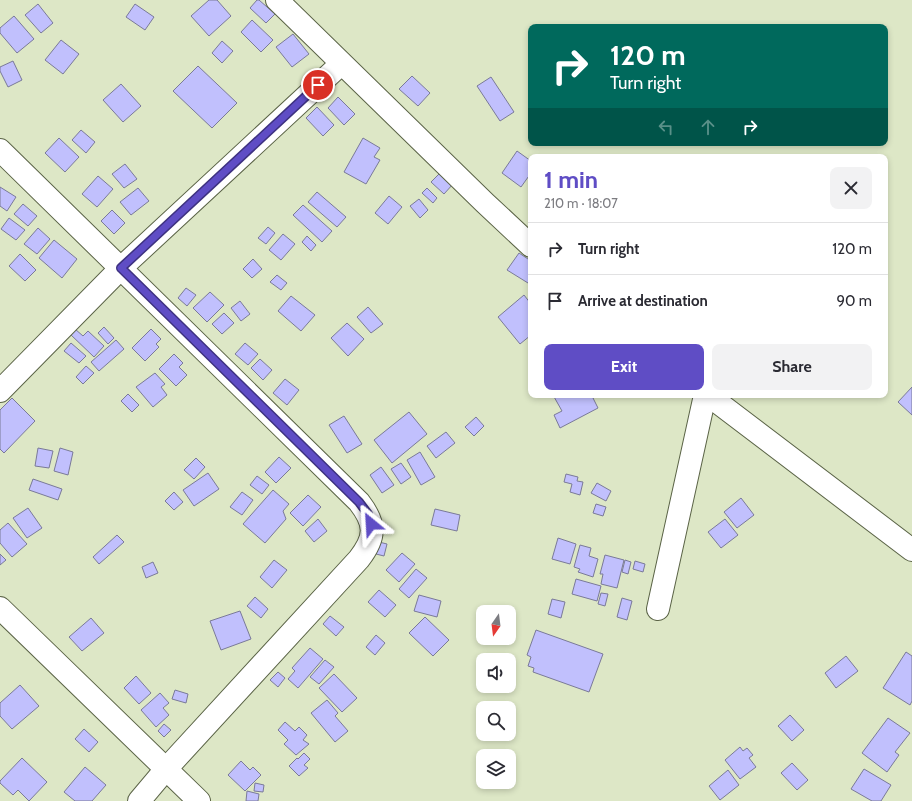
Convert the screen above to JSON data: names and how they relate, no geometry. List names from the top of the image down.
{
  "north": "bottom",
  "page": {
    "turn": ["120 m", "Turn right"],
    "heading": ["1 min", "210 m · 18:07"],
    "list": [
      {
        "name": "Turn right",
        "value": "120 m"
      },
      {
        "name": "Arrive at destination",
        "value": "90 m"
      }
    ],
    "buttons": ["Exit", "Share"]
  }
}
